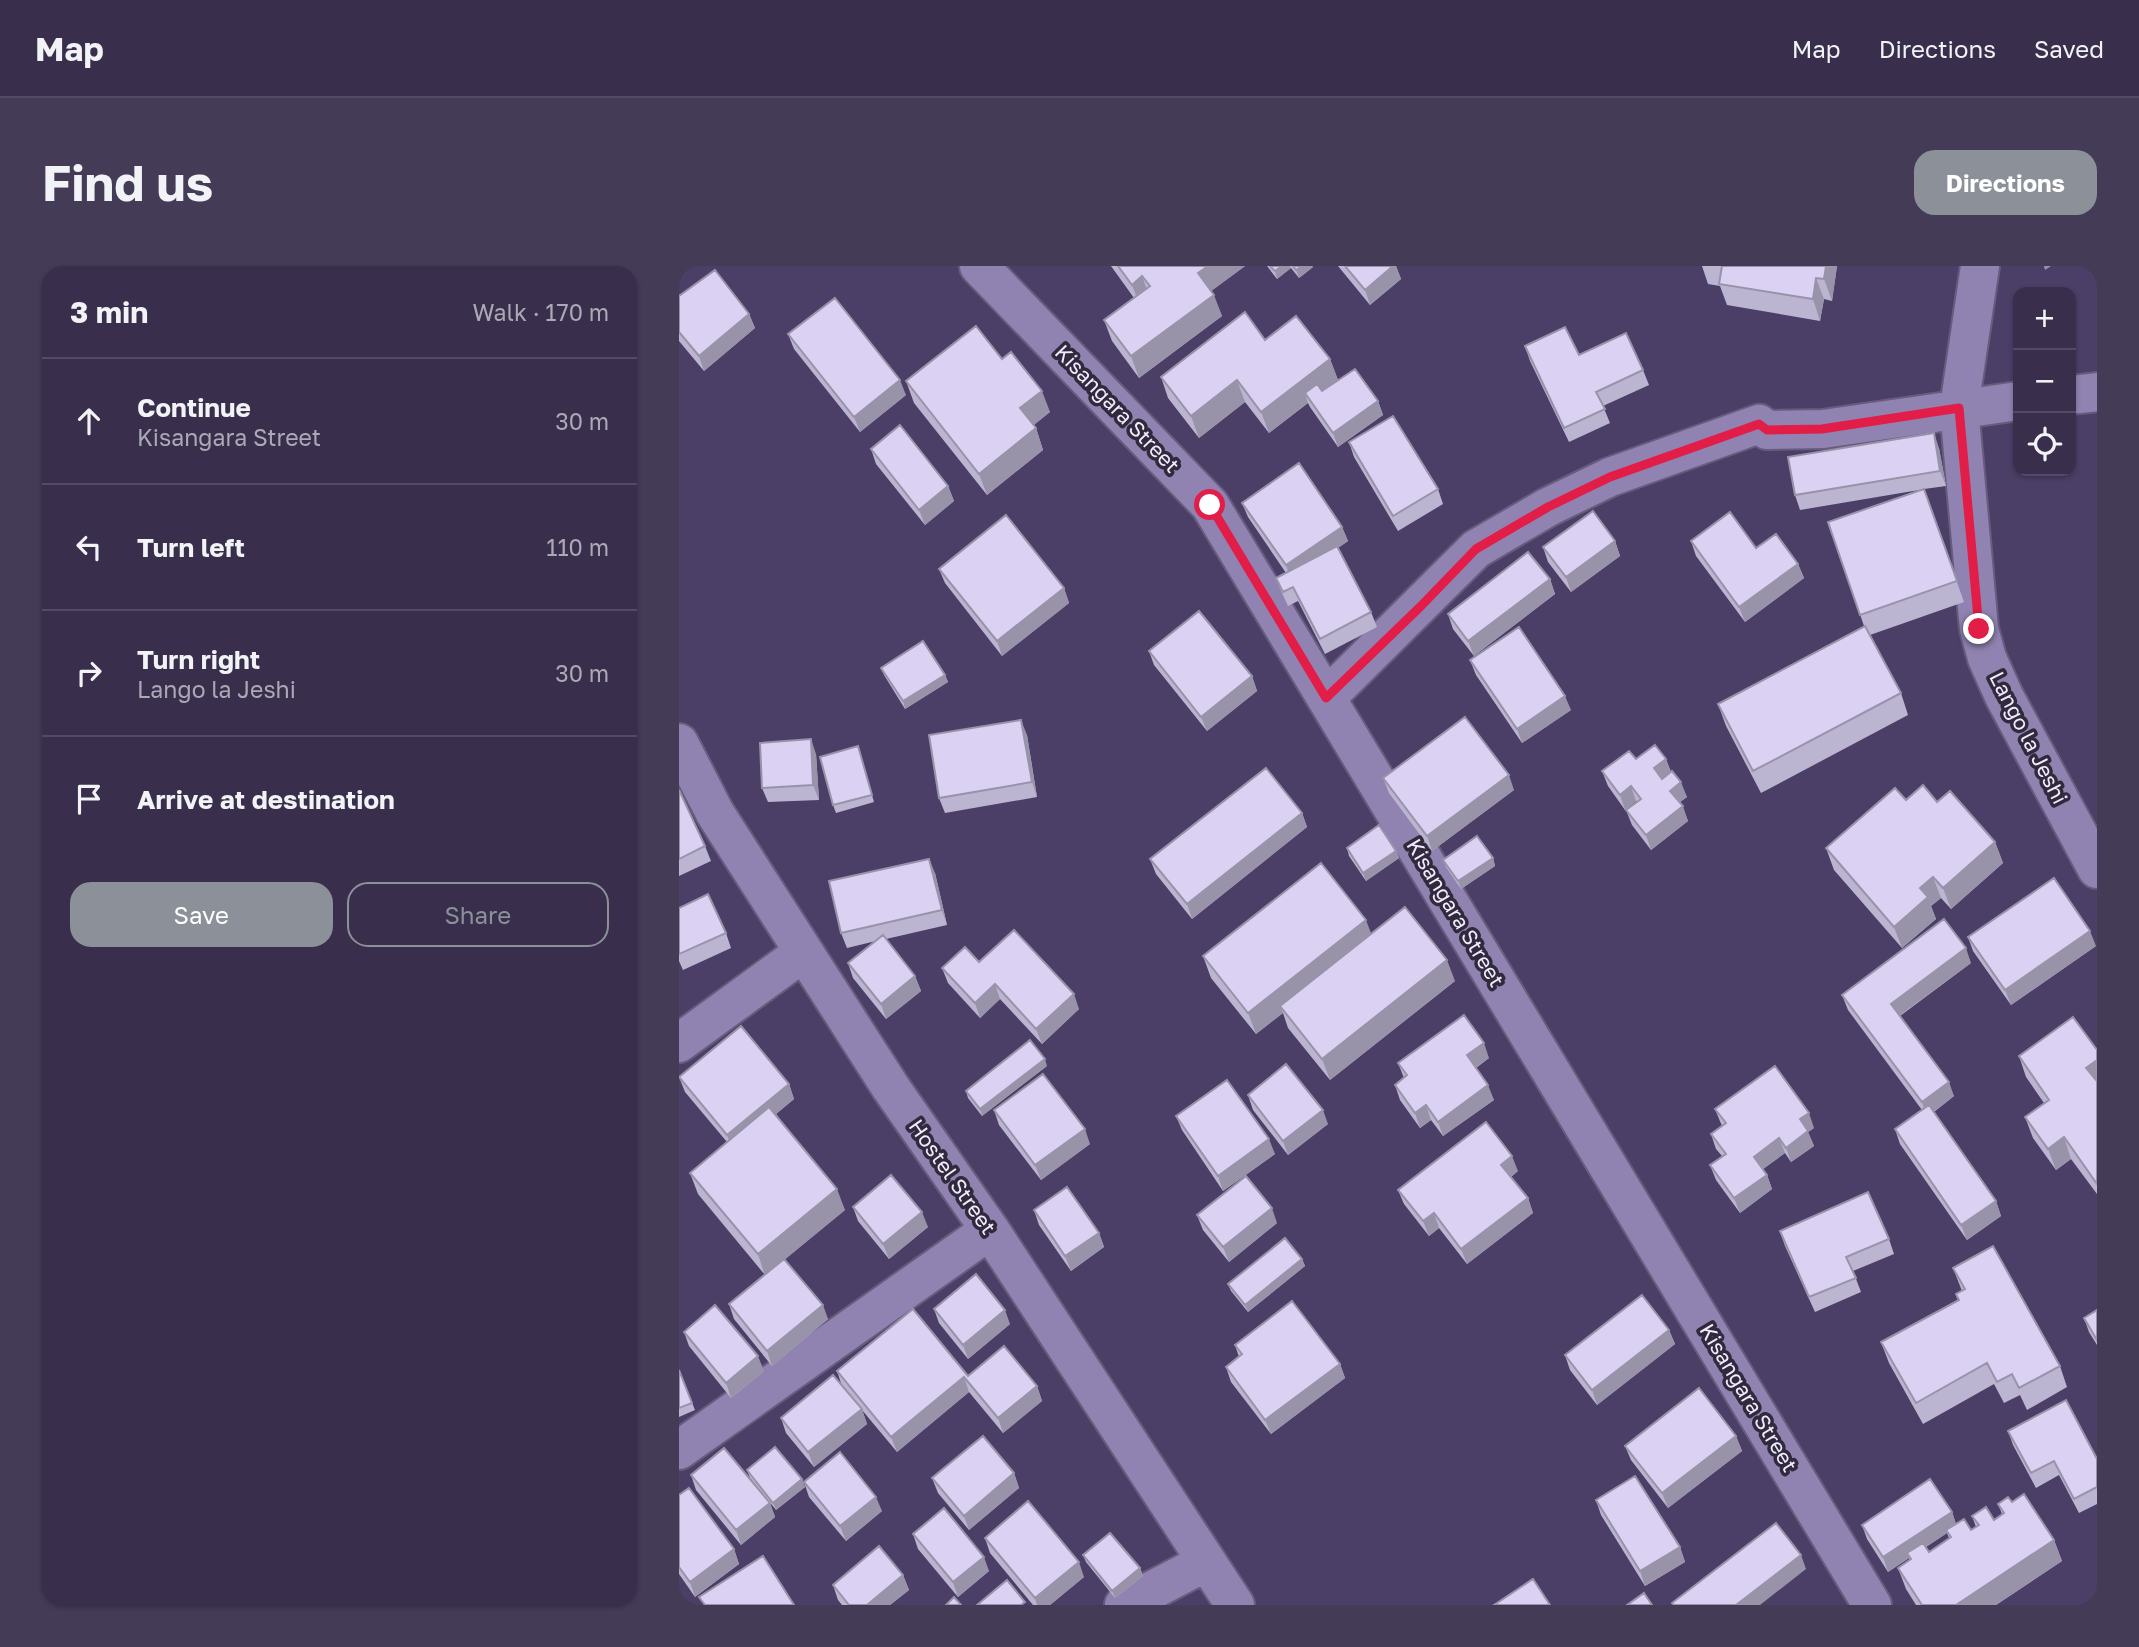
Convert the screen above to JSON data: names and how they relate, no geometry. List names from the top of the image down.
{
  "streets": {
    "street": ["Kisangara Street", "Lango la Jeshi", "Hostel Street"]
  },
  "page": {
    "header": "Map",
    "nav": ["Map", "Directions", "Saved"],
    "buttons": [
      "Directions",
      ["Save", "Share"]
    ],
    "title": "Find us",
    "heading": ["3 min", "Walk · 170 m"],
    "map_buttons": ["+", "−"],
    "list": [
      ["Continue", "Kisangara Street", "30 m"],
      ["Turn left", "110 m"],
      ["Turn right", "Lango la Jeshi", "30 m"],
      "Arrive at destination"
    ]
  }
}
